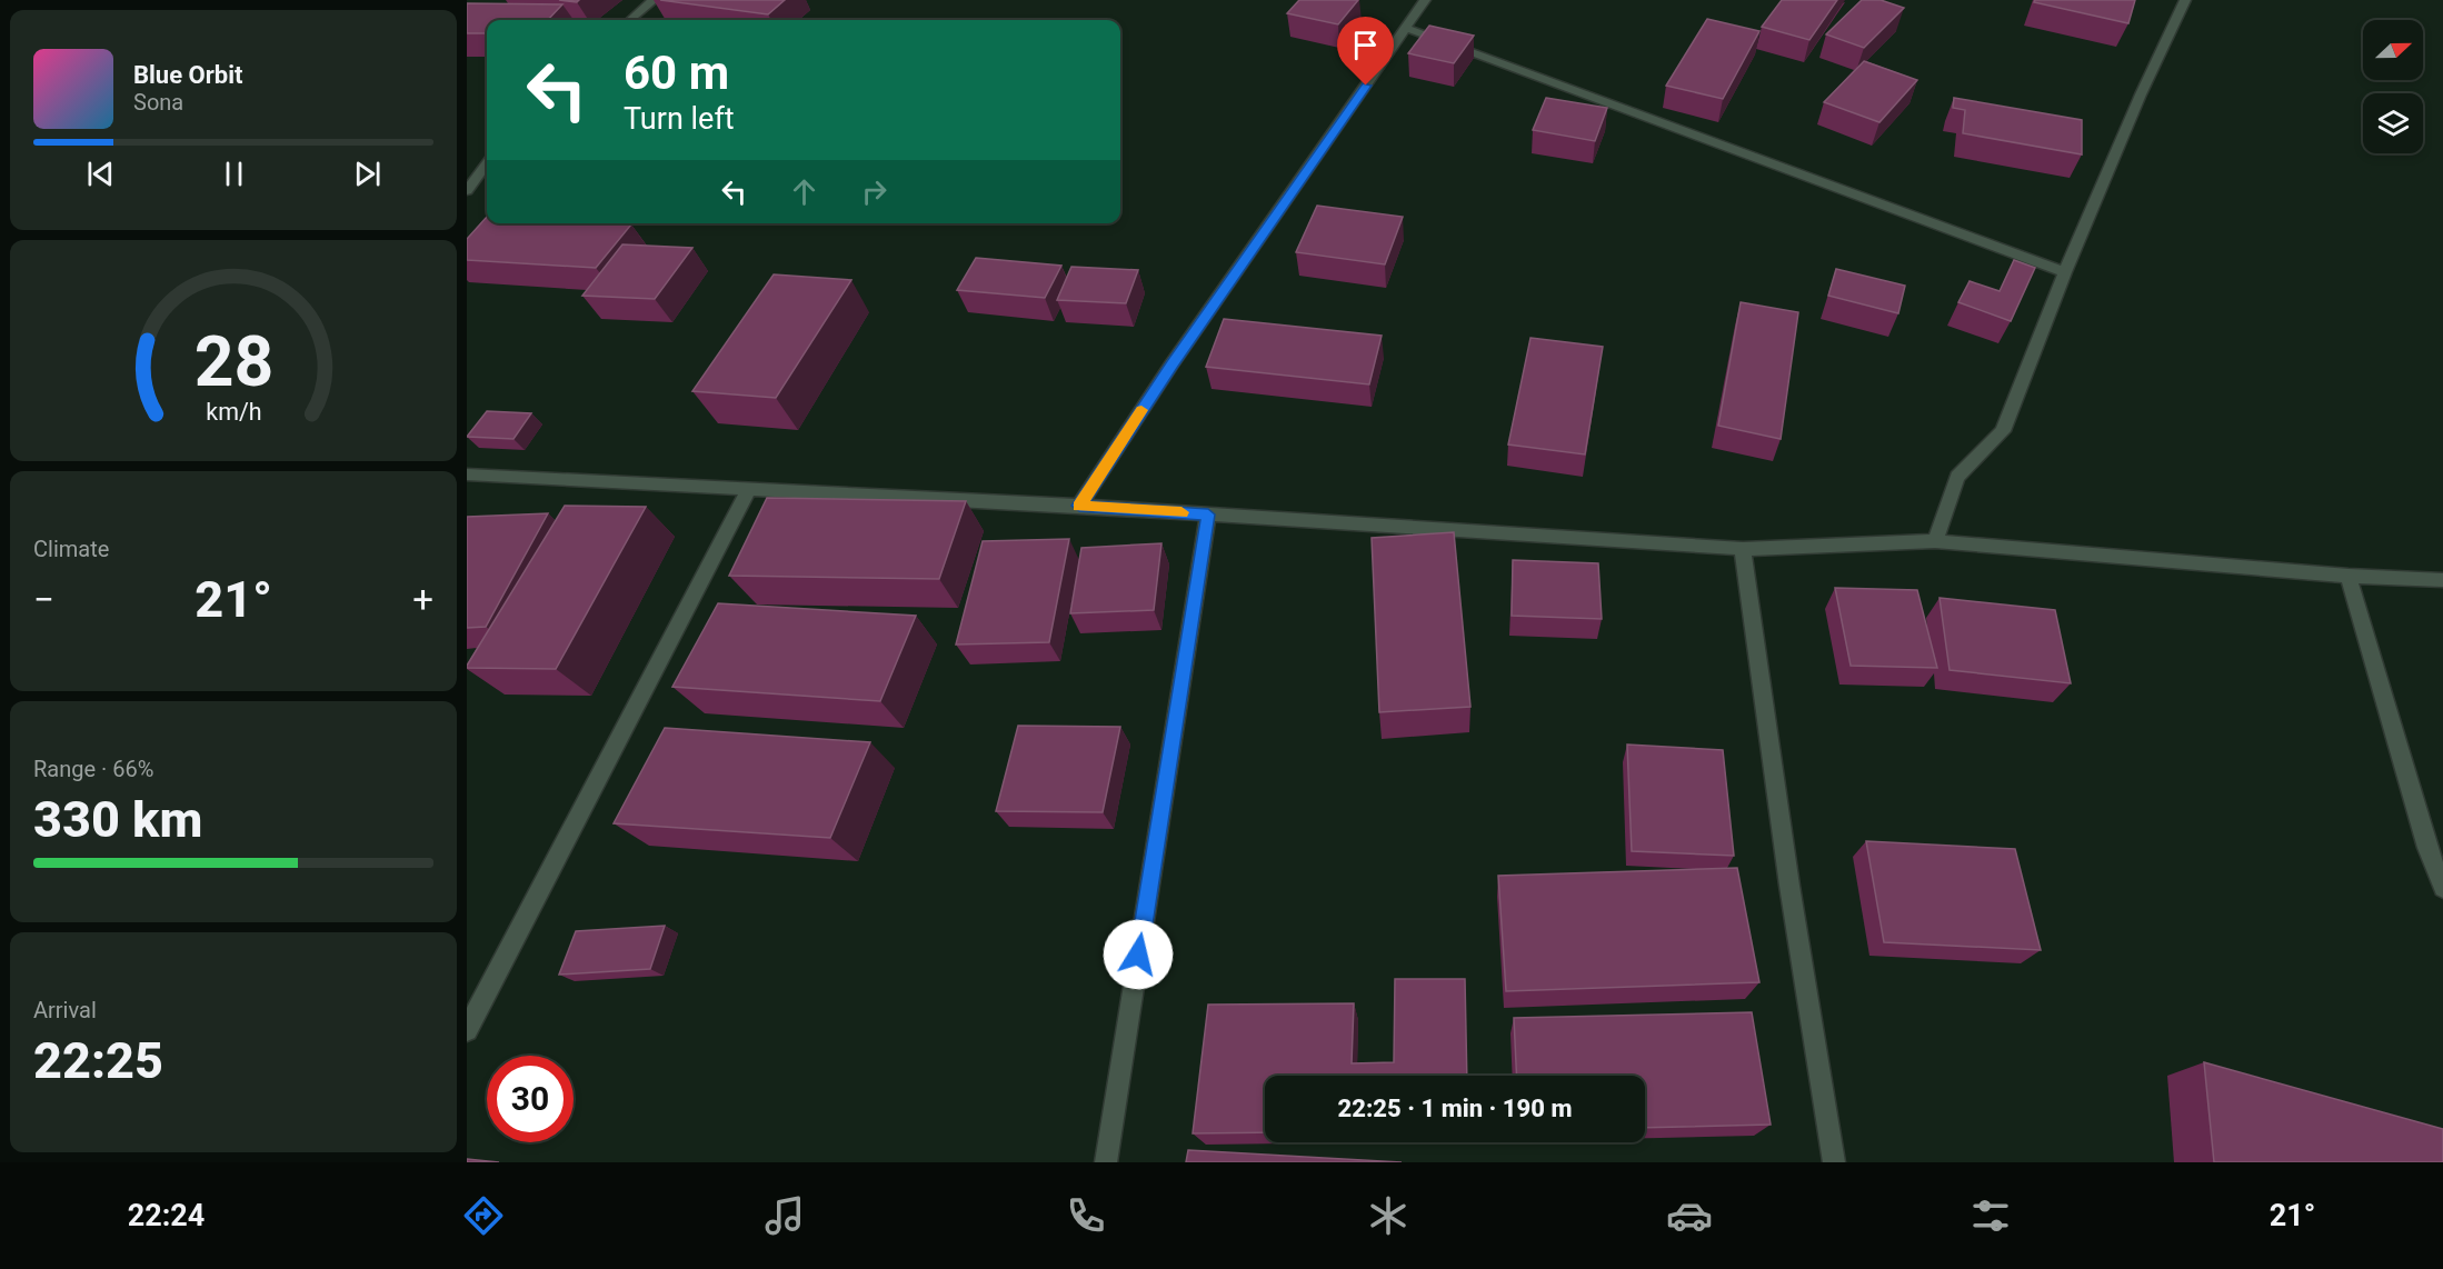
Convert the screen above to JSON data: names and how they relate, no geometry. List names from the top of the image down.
{
  "north": "right",
  "page": {
    "turn": ["60 m", "Turn left"],
    "song": ["Blue Orbit", "Sona"],
    "tile": [
      "Climate",
      ["Range · 66%", "330 km"],
      ["Arrival", "22:25"]
    ],
    "heat": ["−", "21°", "+"],
    "limit": "30",
    "trip": "22:25 · 1 min · 190 m",
    "tabs": ["22:24", "21°"],
    "gauge": ["28", "km/h"]
  }
}
